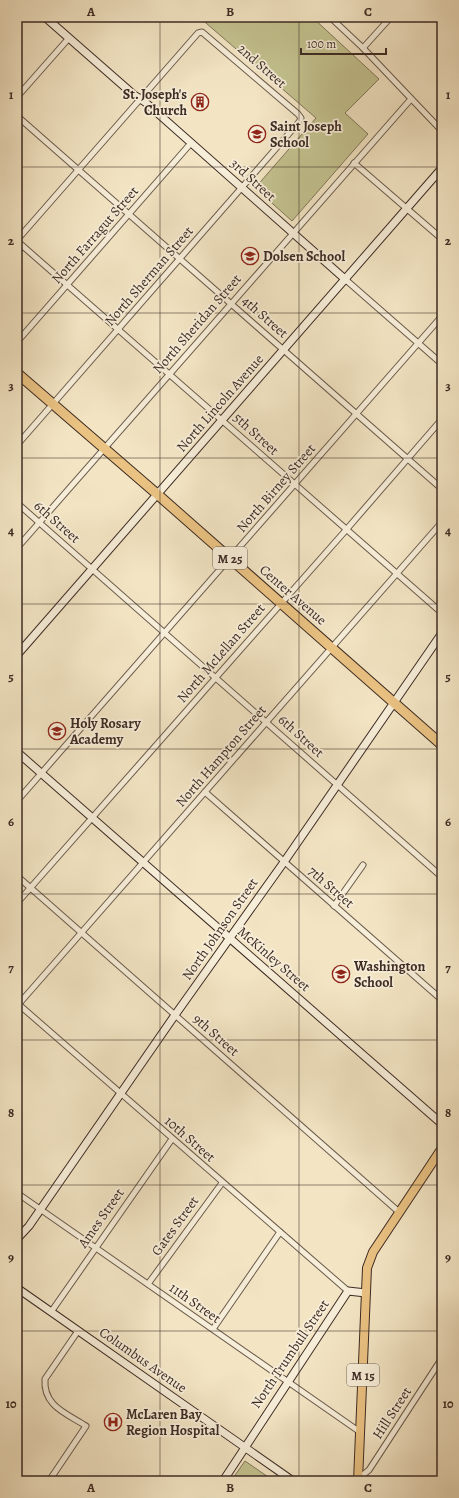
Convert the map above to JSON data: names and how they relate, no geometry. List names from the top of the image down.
{
  "streets": {
    "highway": ["M 25", "Center Avenue"],
    "main road": ["M 15"],
    "street": [
      "2nd Street",
      "3rd Street",
      "North Farragut Street",
      "North Sherman Street",
      "4th Street",
      "North Sheridan Street",
      "North Lincoln Avenue",
      "5th Street",
      "North Birney Street",
      "6th Street",
      "North McLellan Street",
      "North Hampton Street",
      "7th Street",
      "North Johnson Street",
      "McKinley Street",
      "9th Street",
      "10th Street",
      "Ames Street",
      "Gates Street",
      "11th Street",
      "North Trumbull Street",
      "Columbus Avenue",
      "Hill Street"
    ]
  },
  "crossings": [
    ["2nd Street", "3rd Street"],
    ["2nd Street", "North Sherman Street"],
    ["3rd Street", "North Farragut Street"],
    ["3rd Street", "North Sherman Street"],
    ["3rd Street", "North Sheridan Street"],
    ["3rd Street", "North Lincoln Avenue"],
    ["3rd Street", "North Birney Street"],
    ["North Farragut Street", "4th Street"],
    ["North Farragut Street", "5th Street"],
    ["North Sherman Street", "4th Street"],
    ["North Sherman Street", "5th Street"],
    ["North Sherman Street", "Center Avenue"],
    ["4th Street", "North Sheridan Street"],
    ["4th Street", "North Lincoln Avenue"],
    ["4th Street", "North Birney Street"],
    ["4th Street", "North McLellan Street"],
    ["North Sheridan Street", "5th Street"],
    ["North Sheridan Street", "6th Street"],
    ["North Sheridan Street", "Center Avenue"],
    ["North Lincoln Avenue", "5th Street"],
    ["North Lincoln Avenue", "6th Street"],
    ["North Lincoln Avenue", "Center Avenue"],
    ["5th Street", "North Birney Street"],
    ["5th Street", "North McLellan Street"],
    ["5th Street", "North Hampton Street"],
    ["North Birney Street", "6th Street"],
    ["North Birney Street", "Center Avenue"],
    ["North Birney Street", "McKinley Street"],
    ["6th Street", "North McLellan Street"],
    ["6th Street", "North Hampton Street"],
    ["6th Street", "North Johnson Street"],
    ["Center Avenue", "North McLellan Street"],
    ["Center Avenue", "North Hampton Street"],
    ["Center Avenue", "North Johnson Street"],
    ["North McLellan Street", "McKinley Street"],
    ["North McLellan Street", "9th Street"],
    ["North Hampton Street", "7th Street"],
    ["North Hampton Street", "McKinley Street"],
    ["North Hampton Street", "9th Street"],
    ["North Hampton Street", "10th Street"],
    ["7th Street", "North Johnson Street"],
    ["North Johnson Street", "McKinley Street"],
    ["North Johnson Street", "9th Street"],
    ["North Johnson Street", "10th Street"],
    ["North Johnson Street", "11th Street"],
    ["9th Street", "M 15"],
    ["10th Street", "Ames Street"],
    ["10th Street", "Gates Street"],
    ["10th Street", "North Trumbull Street"],
    ["Ames Street", "11th Street"],
    ["Ames Street", "Columbus Avenue"],
    ["Gates Street", "11th Street"],
    ["11th Street", "North Trumbull Street"],
    ["11th Street", "M 15"],
    ["North Trumbull Street", "Columbus Avenue"],
    ["North Trumbull Street", "M 15"],
    ["M 15", "Hill Street"]
  ],
  "places": {
    "building": ["St. Joseph's Church"],
    "school or university": [
      "Saint Joseph School",
      "Dolsen School",
      "Holy Rosary Academy",
      "Washington School"
    ],
    "hospital": ["McLaren Bay Region Hospital"]
  },
  "scale_bar": "100 m",
  "grid": {
    "columns": ["A", "B", "C"],
    "rows": [
      "1",
      "2",
      "3",
      "4",
      "5",
      "6",
      "7",
      "8",
      "9",
      "10"
    ]
  }
}
